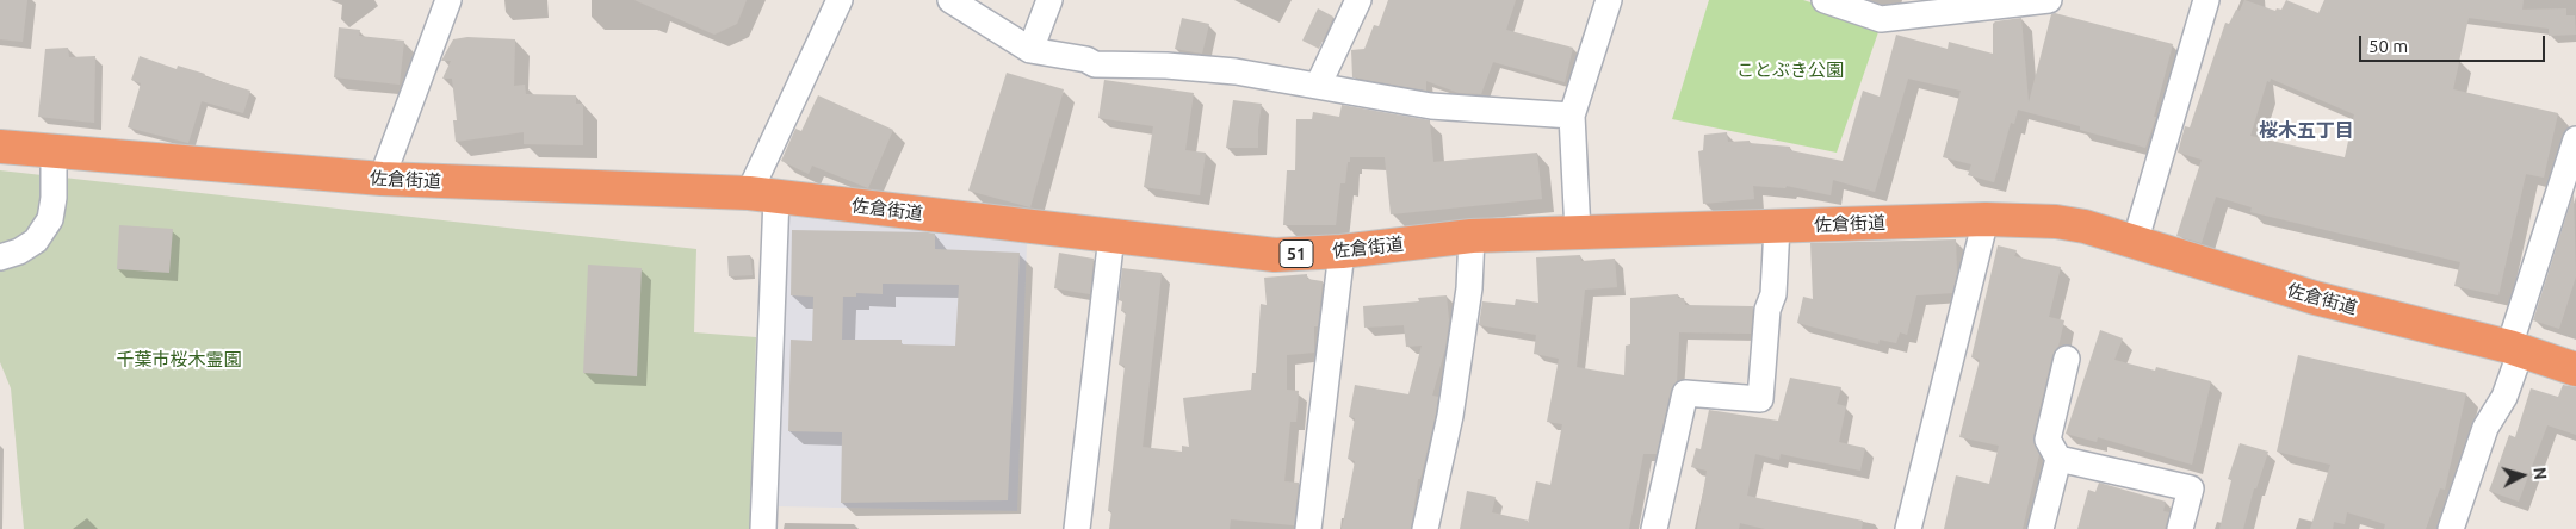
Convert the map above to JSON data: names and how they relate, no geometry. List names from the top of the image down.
{
  "streets": {
    "highway": ["佐倉街道", "51"]
  },
  "districts": ["桜木五丁目"],
  "parks": ["ことぶき公園", "千葉市桜木霊園"],
  "scale_bar": "50 m",
  "north": "right"
}
